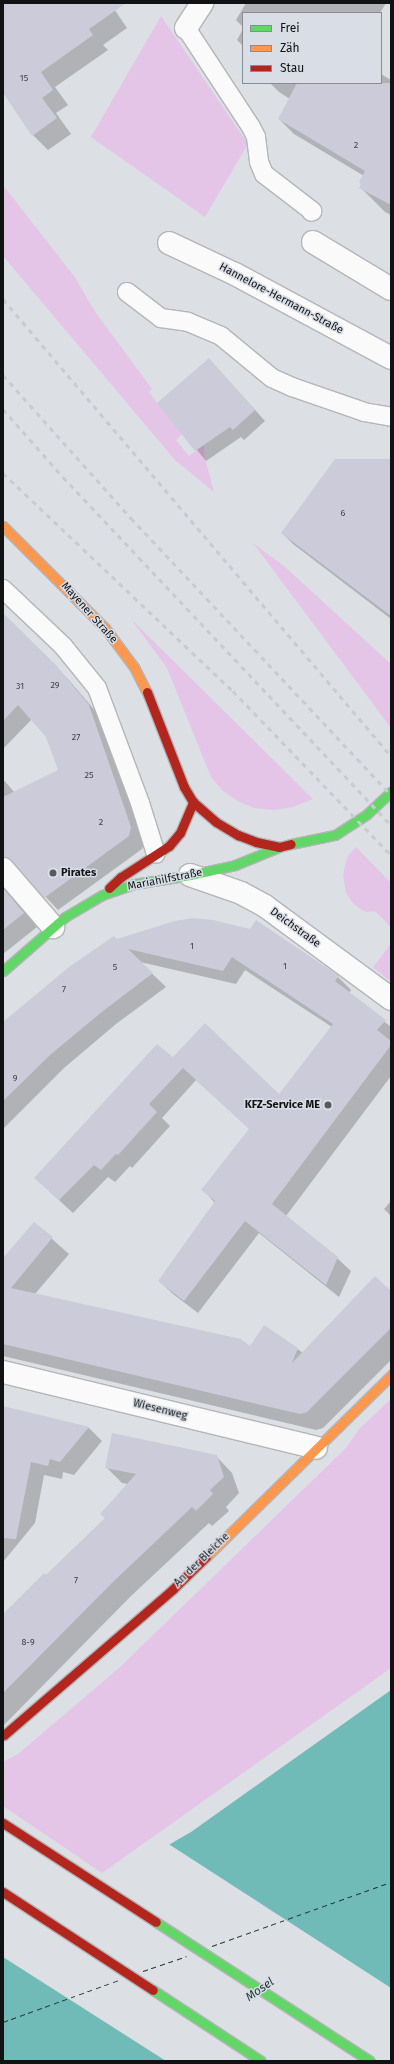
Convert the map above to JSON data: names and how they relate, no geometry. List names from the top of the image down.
{
  "streets": {
    "main road": ["Mayener Straße", "Mariahilfstraße", "An der Bleiche"],
    "street": ["Hannelore-Hermann-Straße", "Deichstraße", "Wiesenweg"]
  },
  "crossings": [
    ["Mayener Straße", "Mariahilfstraße"],
    ["Mariahilfstraße", "Deichstraße"],
    ["Wiesenweg", "An der Bleiche"]
  ],
  "water": ["Mosel"],
  "places": ["Pirates", "KFZ-Service ME"],
  "house_numbers": [
    "15",
    "2",
    "6",
    "29",
    "31",
    "27",
    "25",
    "2",
    "1",
    "1",
    "5",
    "7",
    "9",
    "7",
    "8-9"
  ],
  "legend": ["Frei", "Zäh", "Stau"]
}
